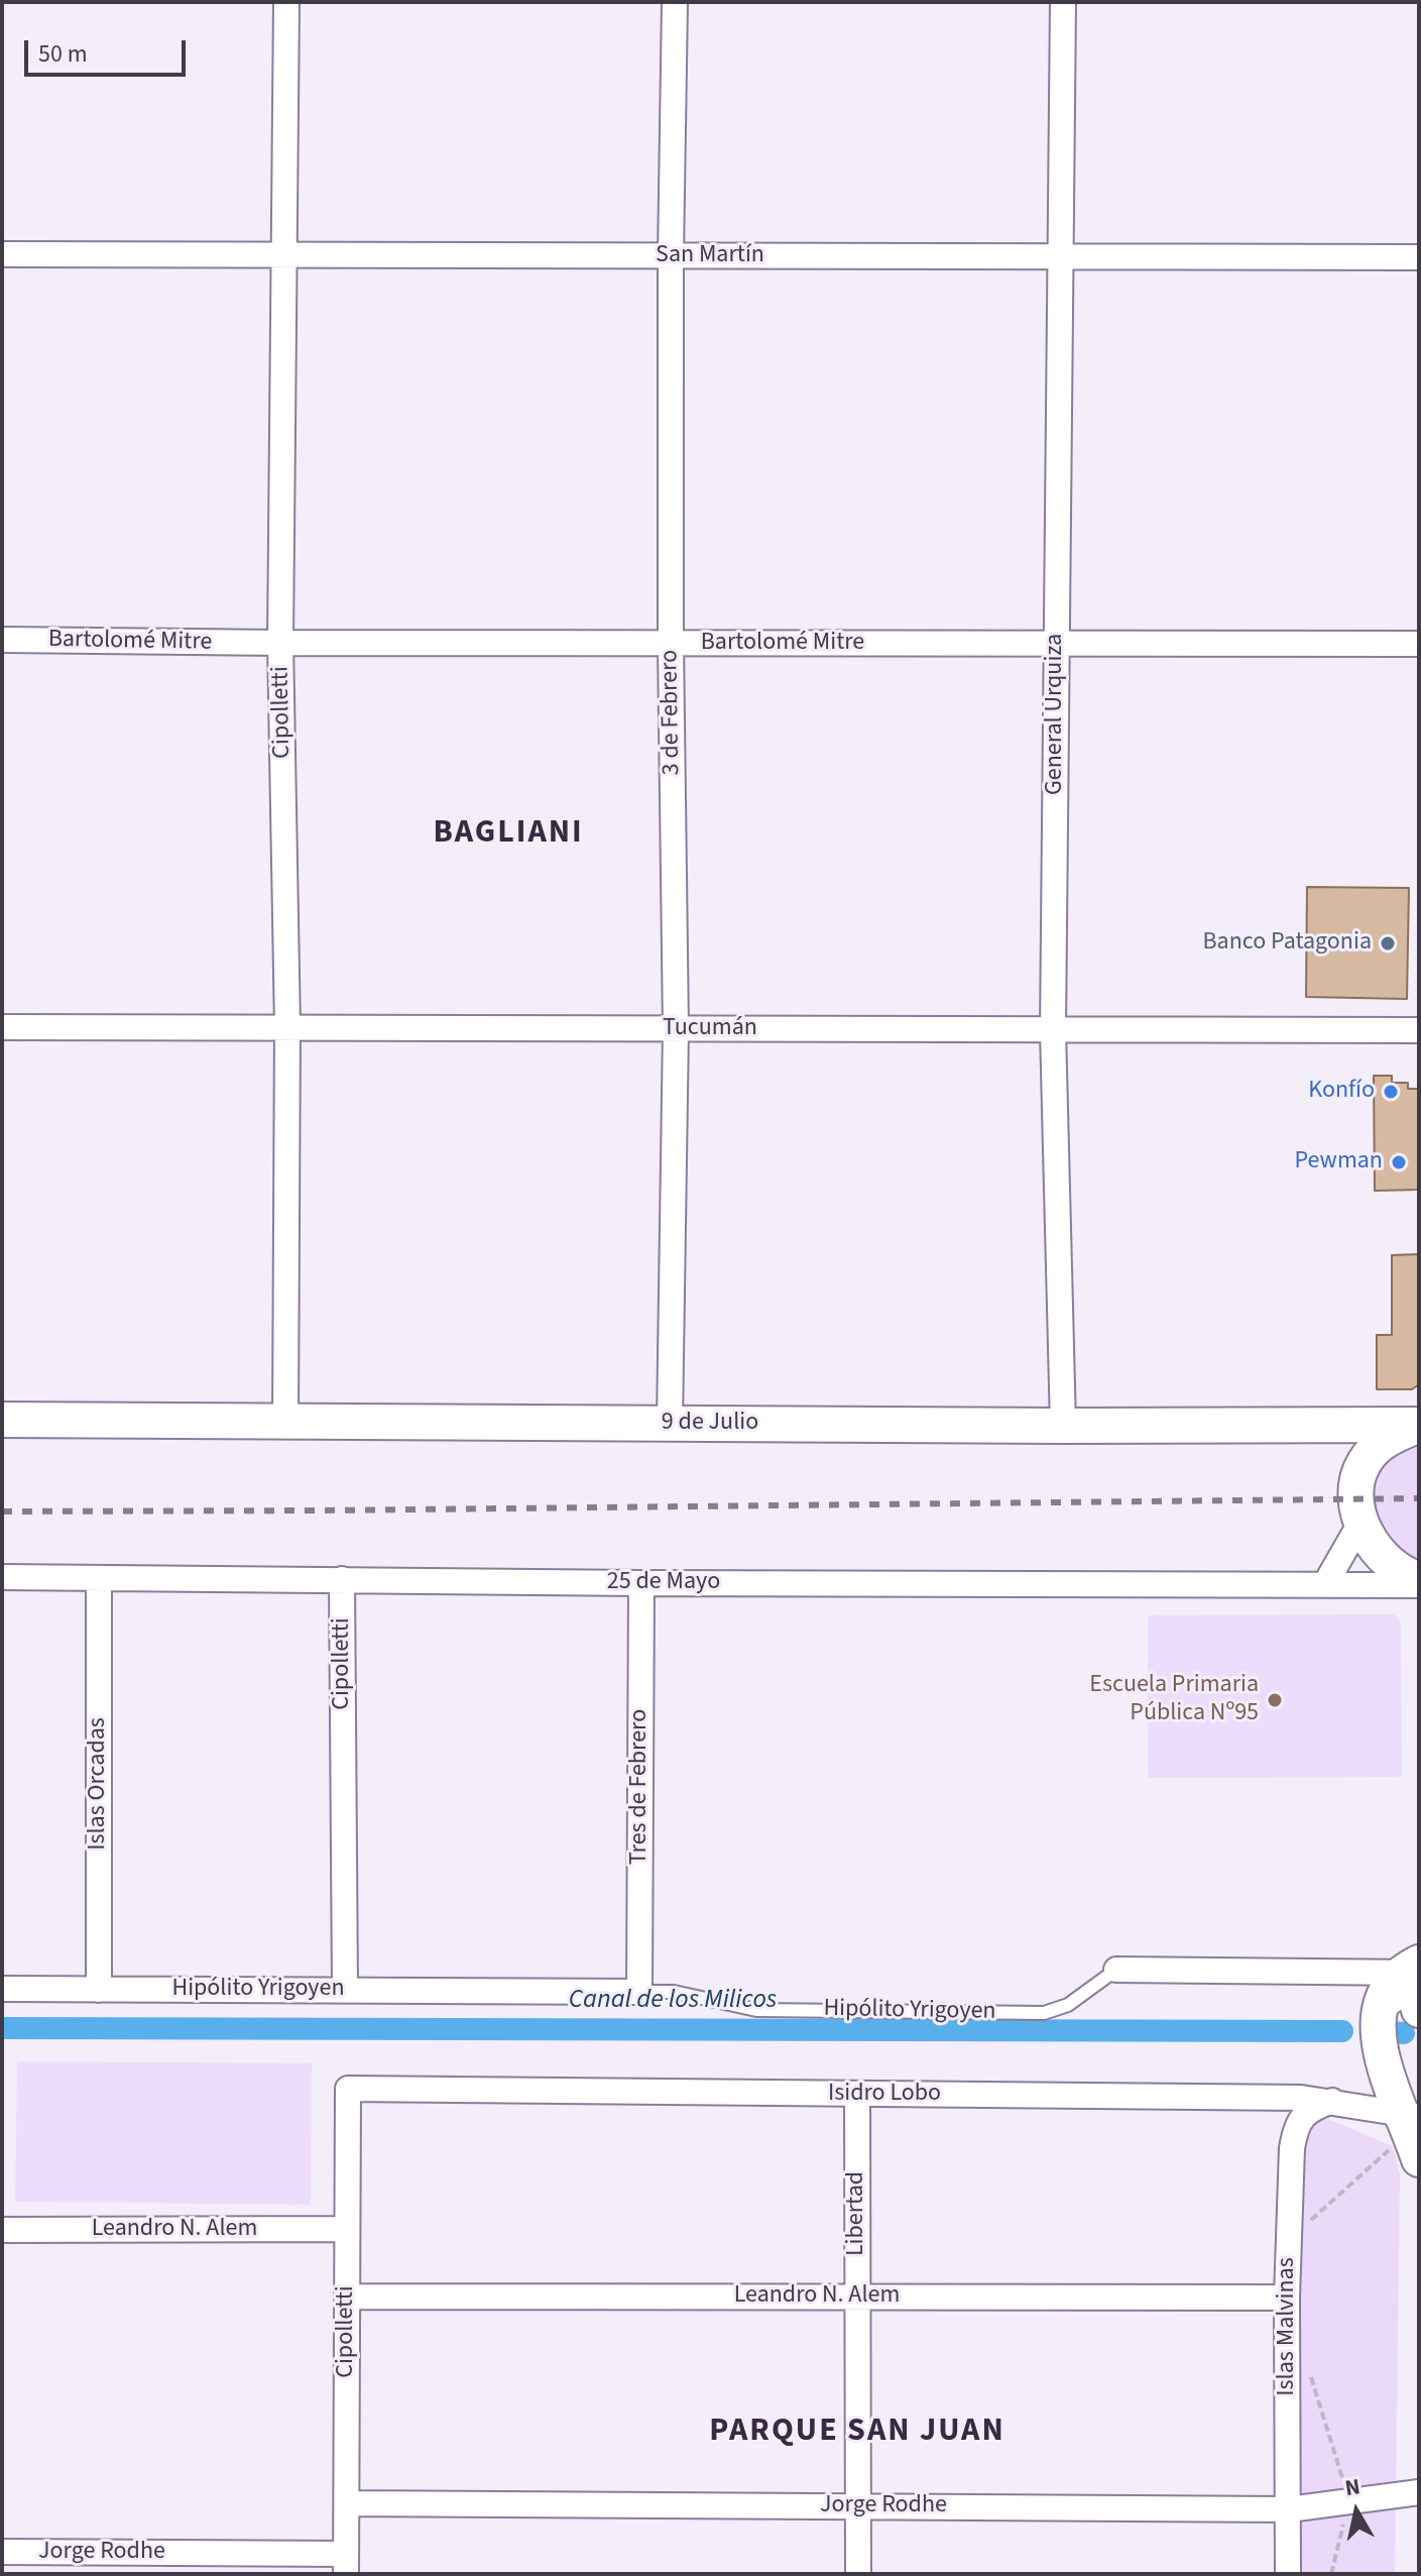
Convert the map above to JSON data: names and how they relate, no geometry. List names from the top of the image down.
{
  "streets": {
    "street": [
      "San Martín",
      "Bartolomé Mitre",
      "Cipolletti",
      "3 de Febrero",
      "General Urquiza",
      "Tucumán",
      "9 de Julio",
      "25 de Mayo",
      "Islas Orcadas",
      "Tres de Febrero",
      "Hipólito Yrigoyen",
      "Isidro Lobo",
      "Libertad",
      "Leandro N. Alem",
      "Islas Malvinas",
      "Jorge Rodhe"
    ]
  },
  "crossings": [
    ["San Martín", "Cipolletti"],
    ["San Martín", "3 de Febrero"],
    ["San Martín", "General Urquiza"],
    ["Bartolomé Mitre", "Cipolletti"],
    ["Bartolomé Mitre", "3 de Febrero"],
    ["Bartolomé Mitre", "General Urquiza"],
    ["Cipolletti", "Tucumán"],
    ["Cipolletti", "9 de Julio"],
    ["Cipolletti", "25 de Mayo"],
    ["Cipolletti", "Hipólito Yrigoyen"],
    ["Cipolletti", "Isidro Lobo"],
    ["Cipolletti", "Leandro N. Alem"],
    ["Cipolletti", "Jorge Rodhe"],
    ["3 de Febrero", "Tucumán"],
    ["3 de Febrero", "9 de Julio"],
    ["General Urquiza", "Tucumán"],
    ["General Urquiza", "9 de Julio"],
    ["25 de Mayo", "Islas Orcadas"],
    ["25 de Mayo", "Tres de Febrero"],
    ["Islas Orcadas", "Hipólito Yrigoyen"],
    ["Tres de Febrero", "Hipólito Yrigoyen"],
    ["Isidro Lobo", "Libertad"],
    ["Isidro Lobo", "Islas Malvinas"],
    ["Libertad", "Leandro N. Alem"],
    ["Libertad", "Jorge Rodhe"],
    ["Leandro N. Alem", "Islas Malvinas"],
    ["Islas Malvinas", "Jorge Rodhe"]
  ],
  "districts": ["BAGLIANI", "PARQUE SAN JUAN"],
  "water": ["Canal de los Milicos"],
  "places": [
    "Banco Patagonia",
    "Konfío",
    "Pewman",
    "Escuela Primaria Pública Nº95"
  ],
  "scale_bar": "50 m",
  "north": "top"
}
